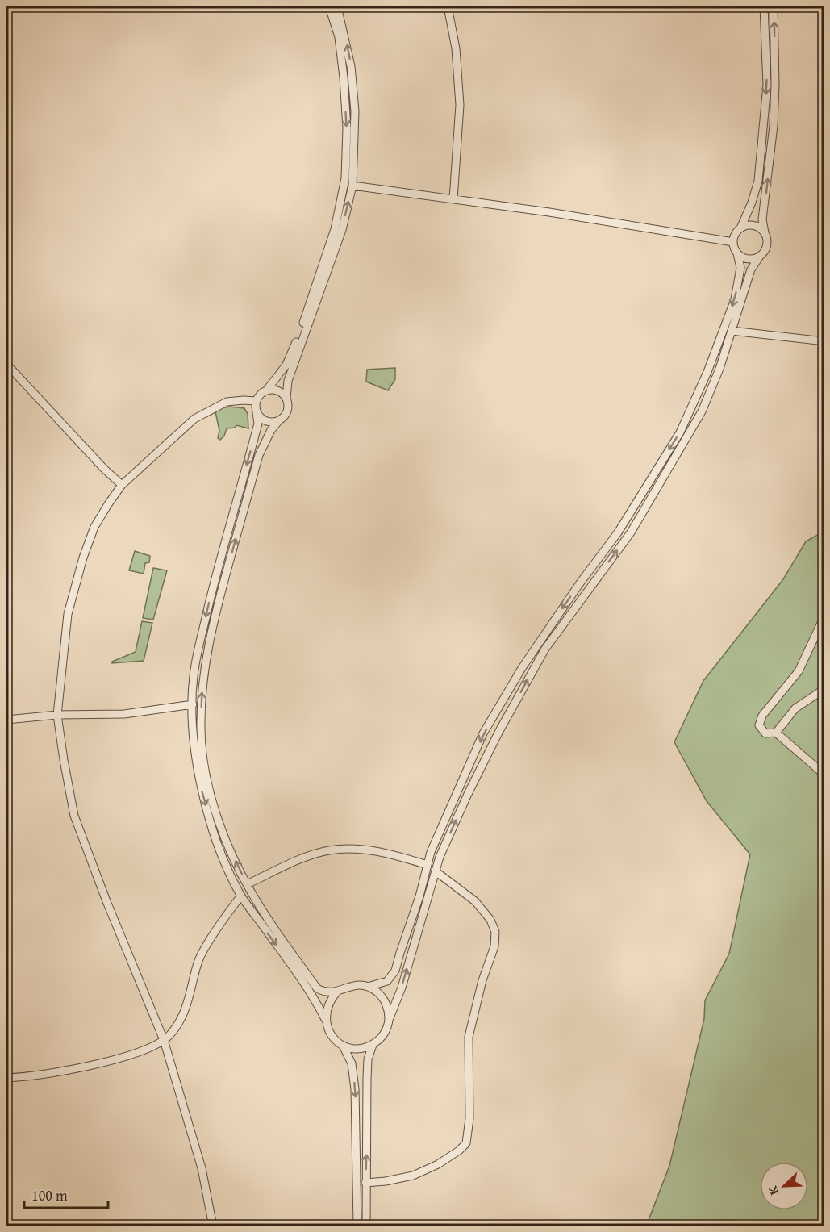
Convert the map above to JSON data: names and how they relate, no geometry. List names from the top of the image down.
{
  "scale_bar": "100 m",
  "north": "bottom left"
}
